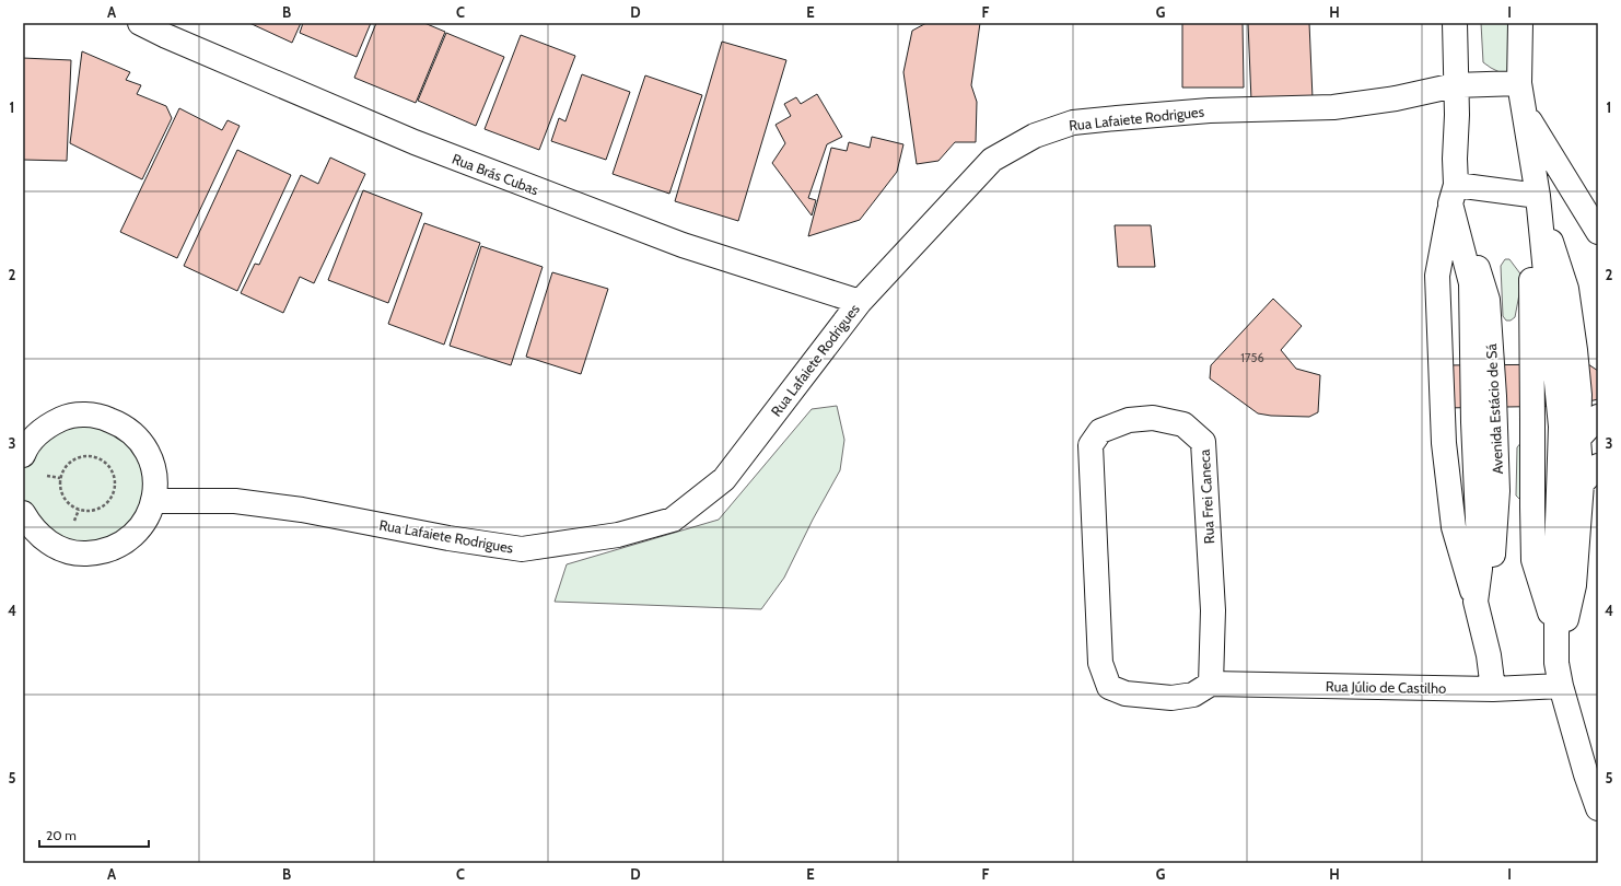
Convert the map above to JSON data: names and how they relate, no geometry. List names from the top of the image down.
{
  "streets": {
    "street": [
      "Rua Lafaiete Rodrigues",
      "Rua Brás Cubas",
      "Avenida Estácio de Sá",
      "Rua Frei Caneca",
      "Rua Júlio de Castilho"
    ]
  },
  "crossings": [
    ["Rua Lafaiete Rodrigues", "Rua Brás Cubas"],
    ["Rua Lafaiete Rodrigues", "Avenida Estácio de Sá"],
    ["Avenida Estácio de Sá", "Rua Júlio de Castilho"],
    ["Rua Frei Caneca", "Rua Júlio de Castilho"]
  ],
  "house_numbers": ["1756"],
  "scale_bar": "20 m",
  "grid": {
    "columns": [
      "A",
      "B",
      "C",
      "D",
      "E",
      "F",
      "G",
      "H",
      "I"
    ],
    "rows": [
      "1",
      "2",
      "3",
      "4",
      "5"
    ]
  }
}
